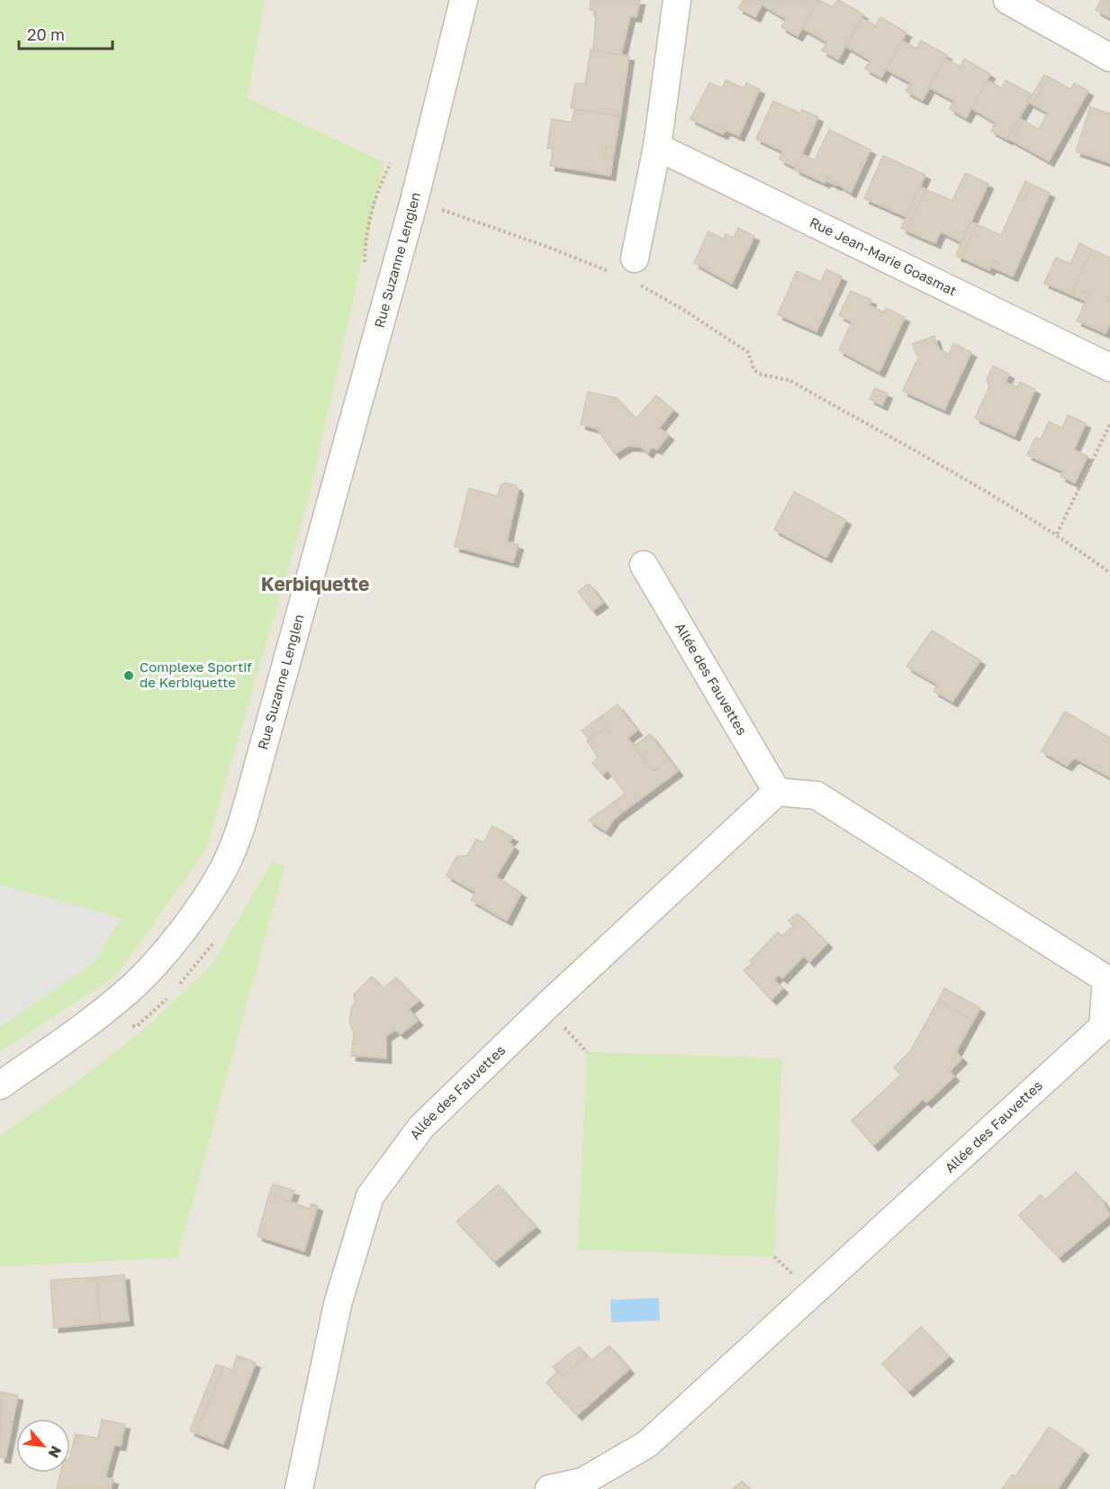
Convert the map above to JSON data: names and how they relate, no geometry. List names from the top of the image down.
{
  "streets": {
    "street": ["Rue Jean-Marie Goasmat", "Rue Suzanne Lenglen", "Allée des Fauvettes"]
  },
  "districts": ["Kerbiquette"],
  "places": ["Complexe Sportif de Kerbiquette"],
  "scale_bar": "20 m",
  "north": "bottom right"
}
